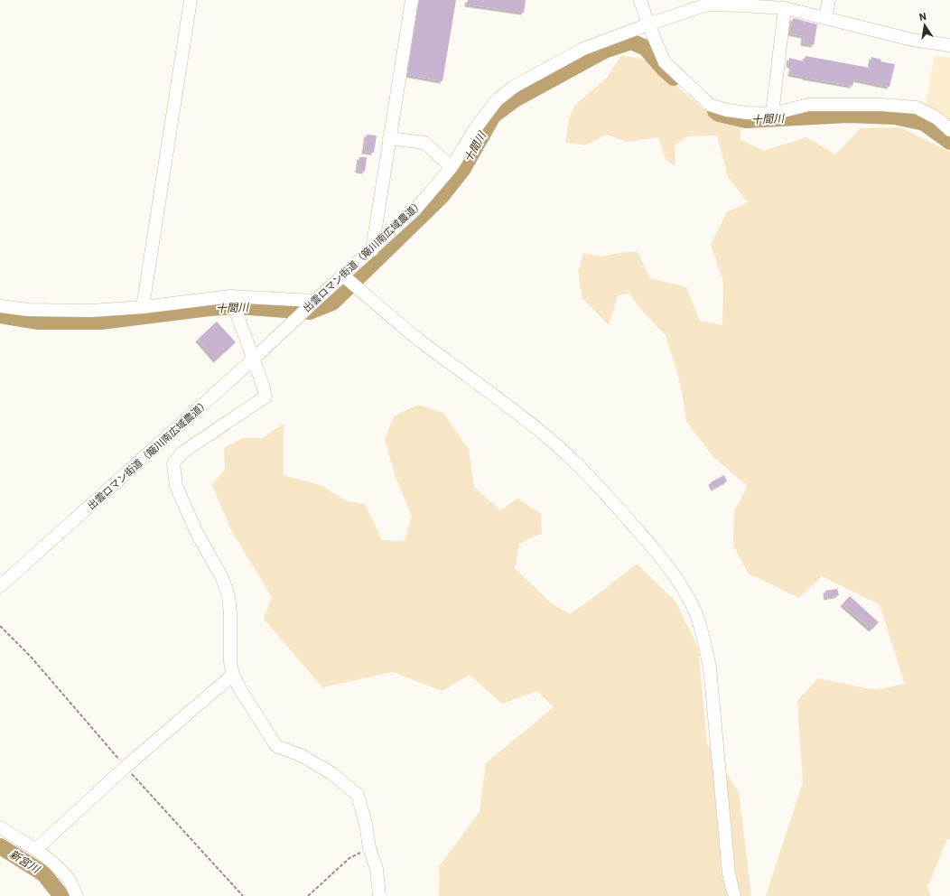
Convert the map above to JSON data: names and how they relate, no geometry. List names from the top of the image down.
{
  "streets": {
    "street": ["出雲ロマン街道（簸川南広域農道）"]
  },
  "water": ["十間川", "新宮川"],
  "north": "top"
}
